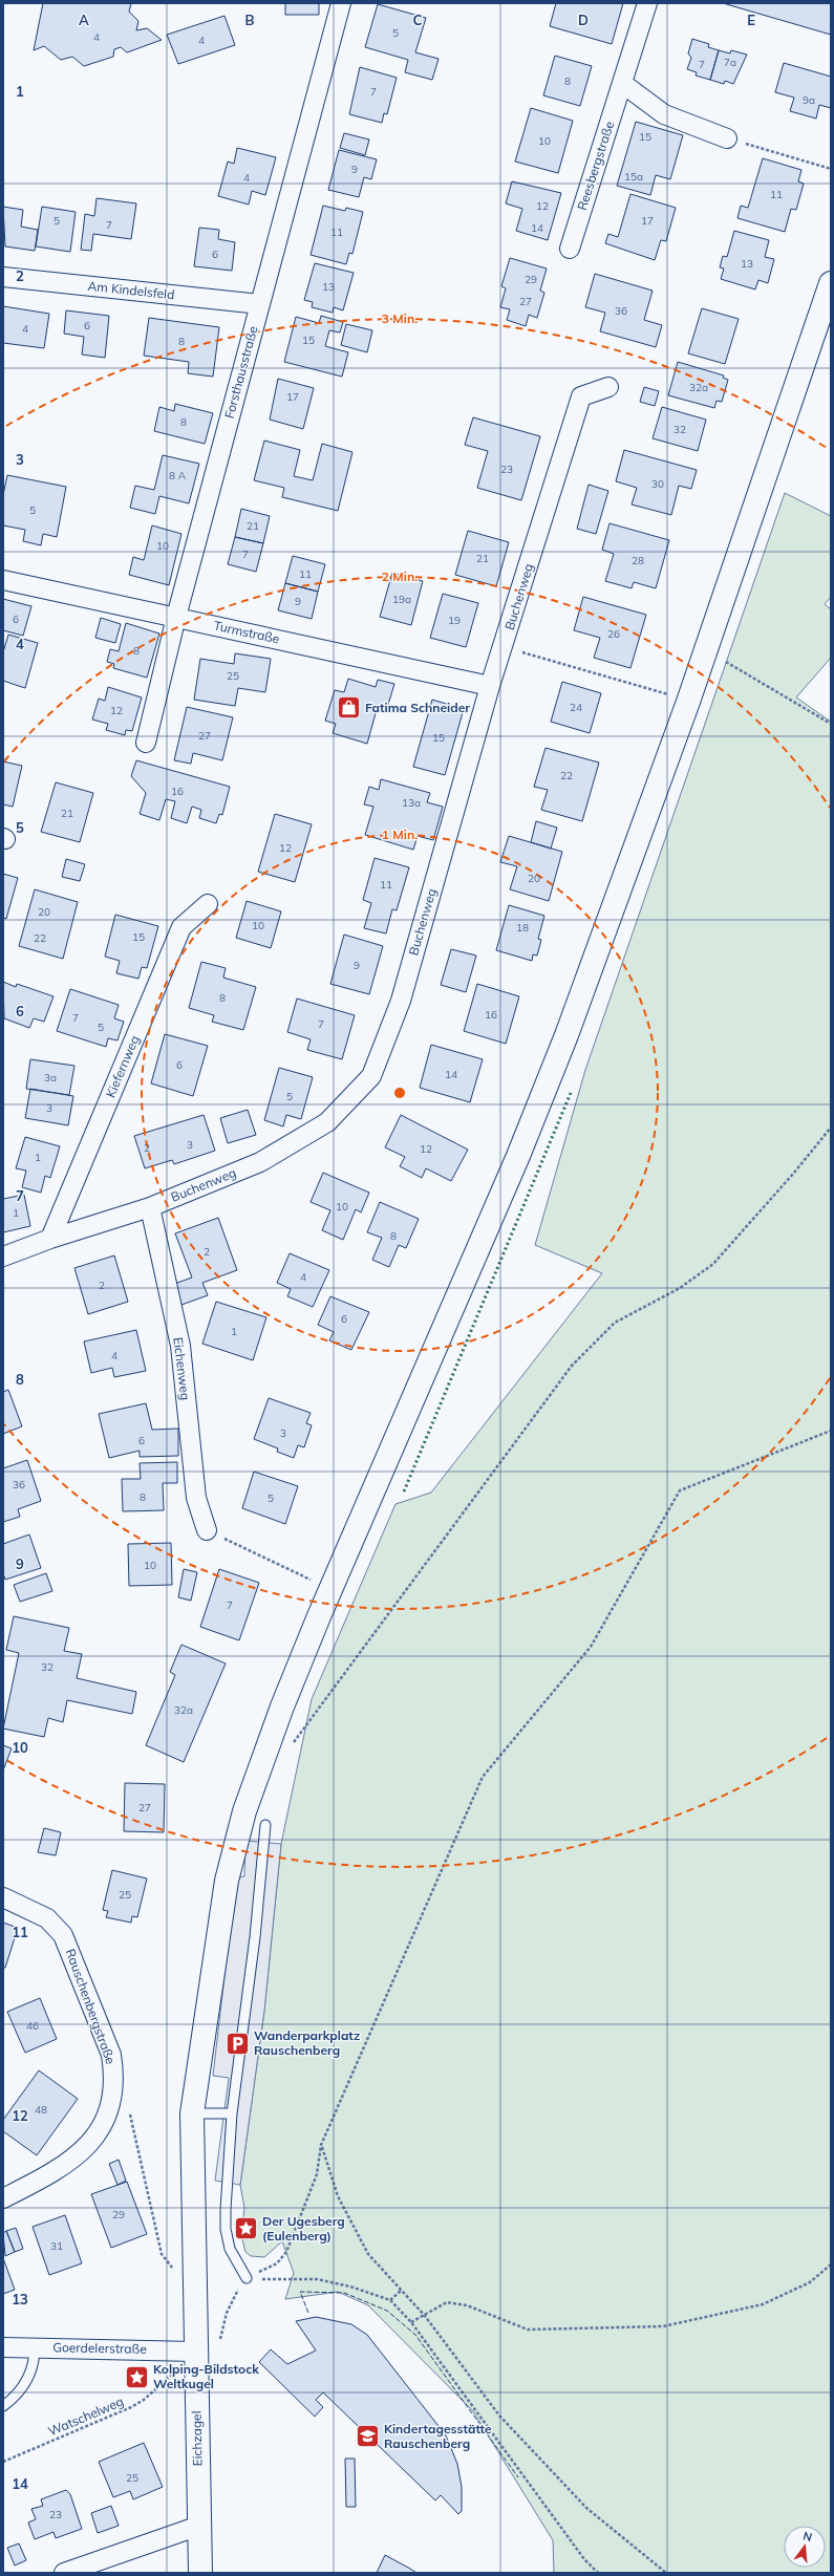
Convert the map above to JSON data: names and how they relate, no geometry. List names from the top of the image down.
{
  "streets": {
    "main road": ["Eichzagel"],
    "street": [
      "Reesbergstraße",
      "Am Kindelsfeld",
      "Forsthausstraße",
      "Buchenweg",
      "Turmstraße",
      "Kiefernweg",
      "Eichenweg",
      "Rauschenbergstraße",
      "Goerdelerstraße"
    ],
    "path": ["Watschelweg"]
  },
  "crossings": [
    ["Am Kindelsfeld", "Forsthausstraße"],
    ["Forsthausstraße", "Turmstraße"],
    ["Buchenweg", "Turmstraße"],
    ["Buchenweg", "Kiefernweg"],
    ["Buchenweg", "Eichenweg"],
    ["Goerdelerstraße", "Eichzagel"]
  ],
  "places": {
    "shop": ["Fatima Schneider"],
    "parking": ["Wanderparkplatz Rauschenberg"],
    "place": ["Der Ugesberg (Eulenberg)", "Kolping-Bildstock Weltkugel"],
    "school or university": ["Kindertagesstätte Rauschenberg"]
  },
  "house_numbers": [
    "5",
    "4",
    "4",
    "7a",
    "7",
    "8",
    "7",
    "9a",
    "15",
    "10",
    "9",
    "15a",
    "4",
    "11",
    "12",
    "5",
    "17",
    "7",
    "14",
    "11",
    "6",
    "13",
    "29",
    "13",
    "27",
    "36",
    "6",
    "4",
    "15",
    "8",
    "32a",
    "17",
    "8",
    "32",
    "23",
    "8 A",
    "30",
    "5",
    "21",
    "10",
    "7",
    "21",
    "28",
    "11",
    "19a",
    "9",
    "6",
    "19",
    "26",
    "8",
    "25",
    "24",
    "12",
    "27",
    "15",
    "22",
    "16",
    "13a",
    "21",
    "12",
    "20",
    "11",
    "20",
    "10",
    "18",
    "15",
    "22",
    "9",
    "8",
    "16",
    "7",
    "7",
    "5",
    "6",
    "14",
    "3a",
    "5",
    "3",
    "3",
    "2",
    "12",
    "1",
    "10",
    "1",
    "8",
    "2",
    "4",
    "2",
    "6",
    "1",
    "4",
    "3",
    "6",
    "36",
    "8",
    "5",
    "10",
    "7",
    "32",
    "32a",
    "27",
    "25",
    "46",
    "48",
    "29",
    "31",
    "25",
    "23"
  ],
  "north": "top",
  "grid": {
    "columns": [
      "A",
      "B",
      "C",
      "D",
      "E"
    ],
    "rows": [
      "1",
      "2",
      "3",
      "4",
      "5",
      "6",
      "7",
      "8",
      "9",
      "10",
      "11",
      "12",
      "13",
      "14"
    ]
  },
  "rings": ["3 Min.", "2 Min.", "1 Min."]
}
